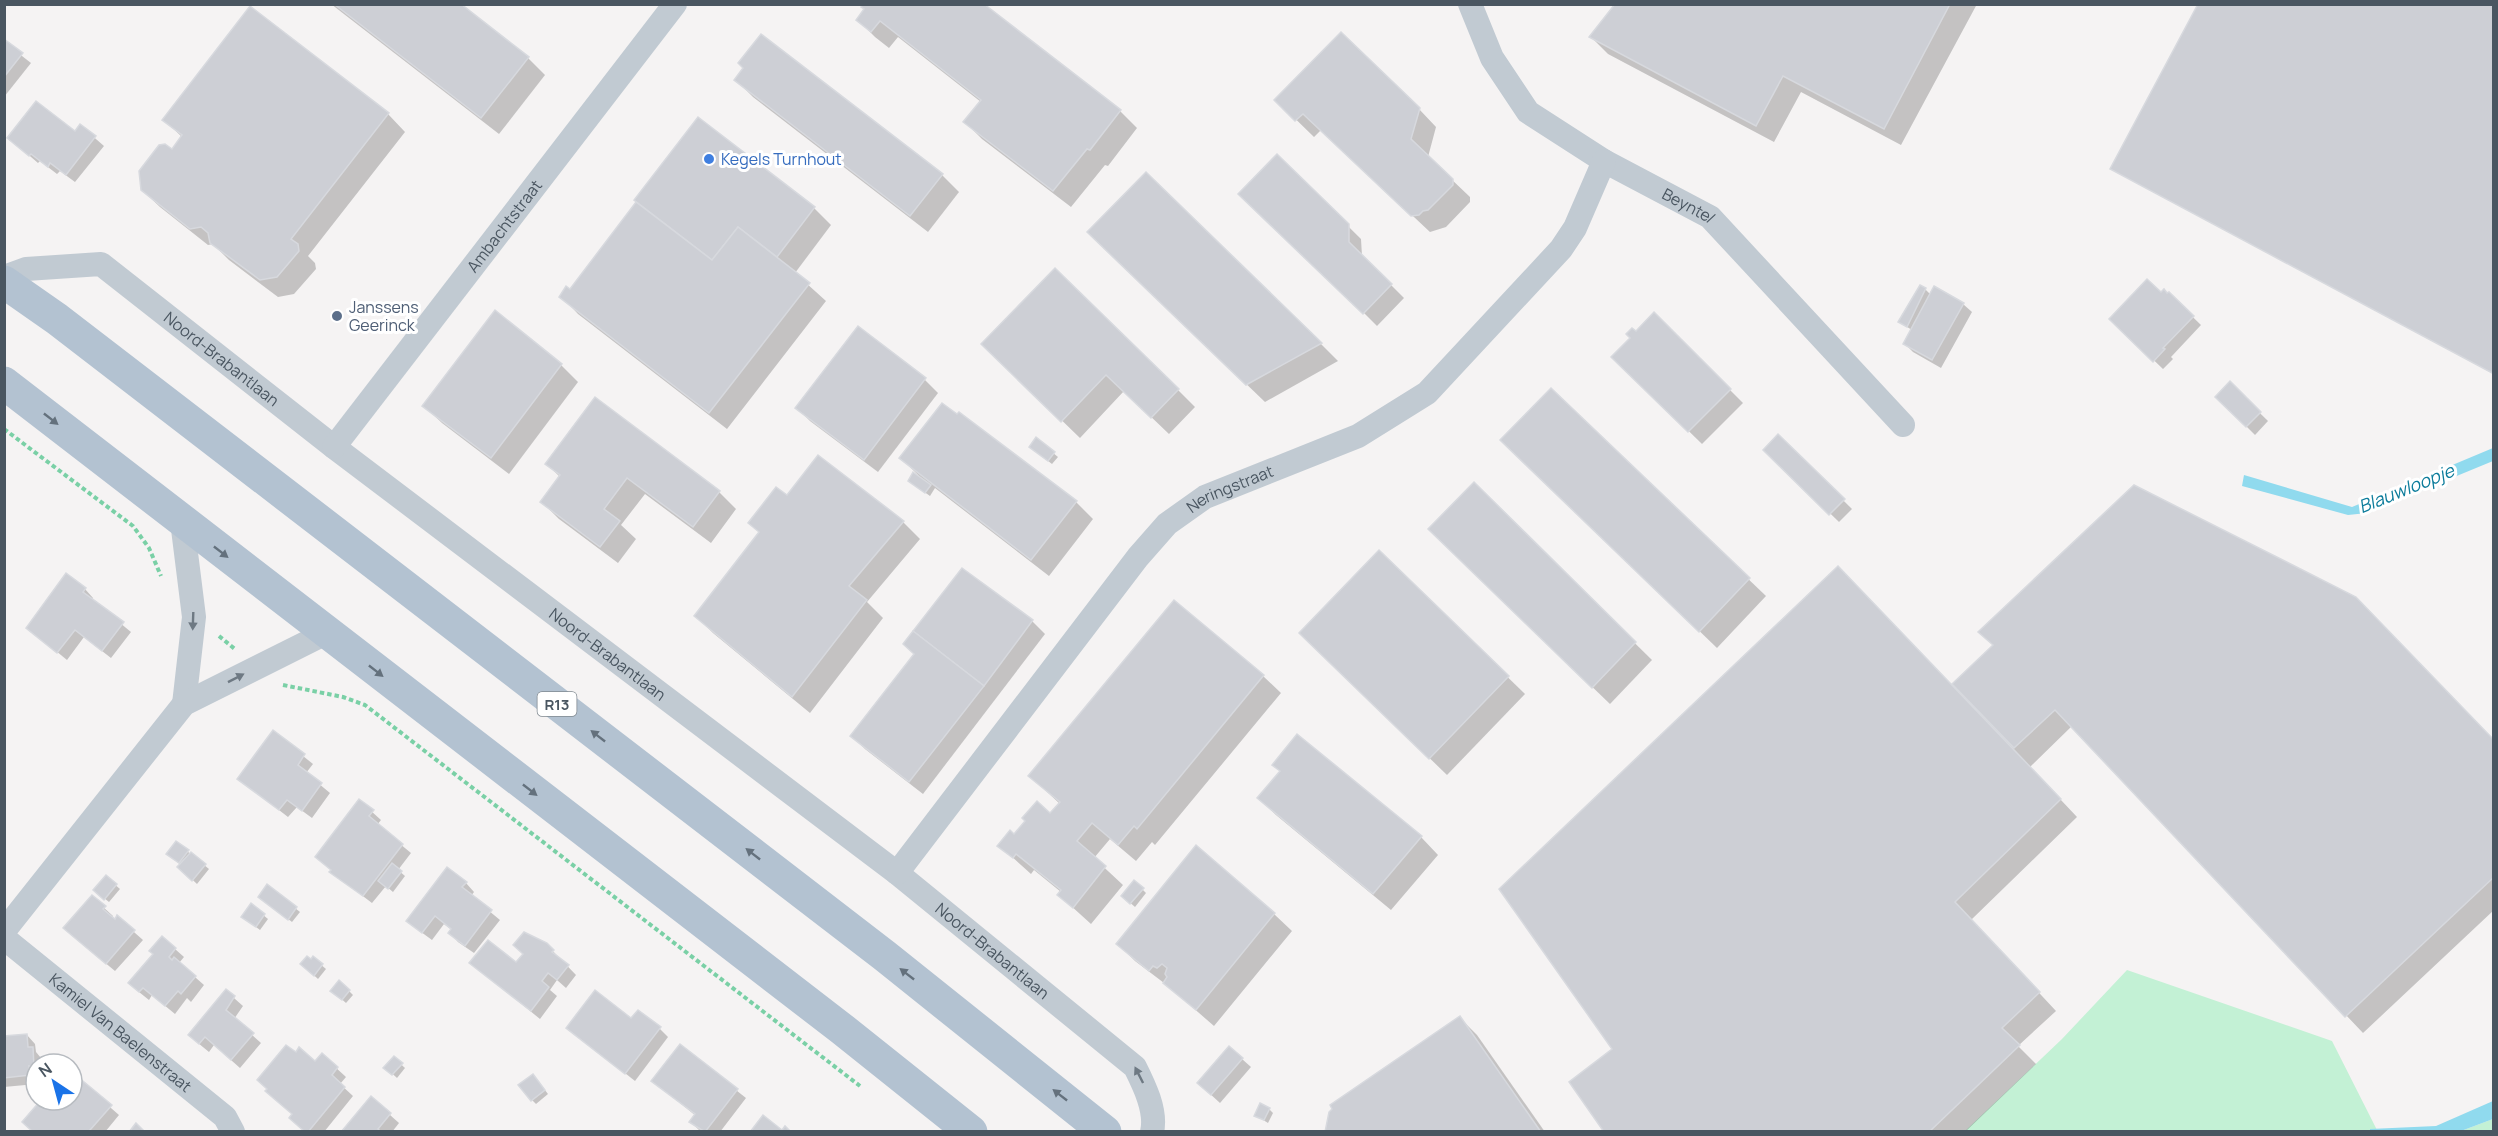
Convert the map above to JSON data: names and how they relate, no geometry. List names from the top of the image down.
{
  "streets": {
    "main road": ["R13"],
    "street": [
      "Beyntel",
      "Ambachtstraat",
      "Noord-Brabantlaan",
      "Neringstraat",
      "Kamiel Van Baelenstraat"
    ]
  },
  "crossings": [
    ["Beyntel", "Neringstraat"],
    ["Ambachtstraat", "Noord-Brabantlaan"],
    ["Noord-Brabantlaan", "Neringstraat"]
  ],
  "water": ["Blauwloopje"],
  "places": ["Kegels Turnhout", "Janssens Geerinck"],
  "north": "top left"
}
